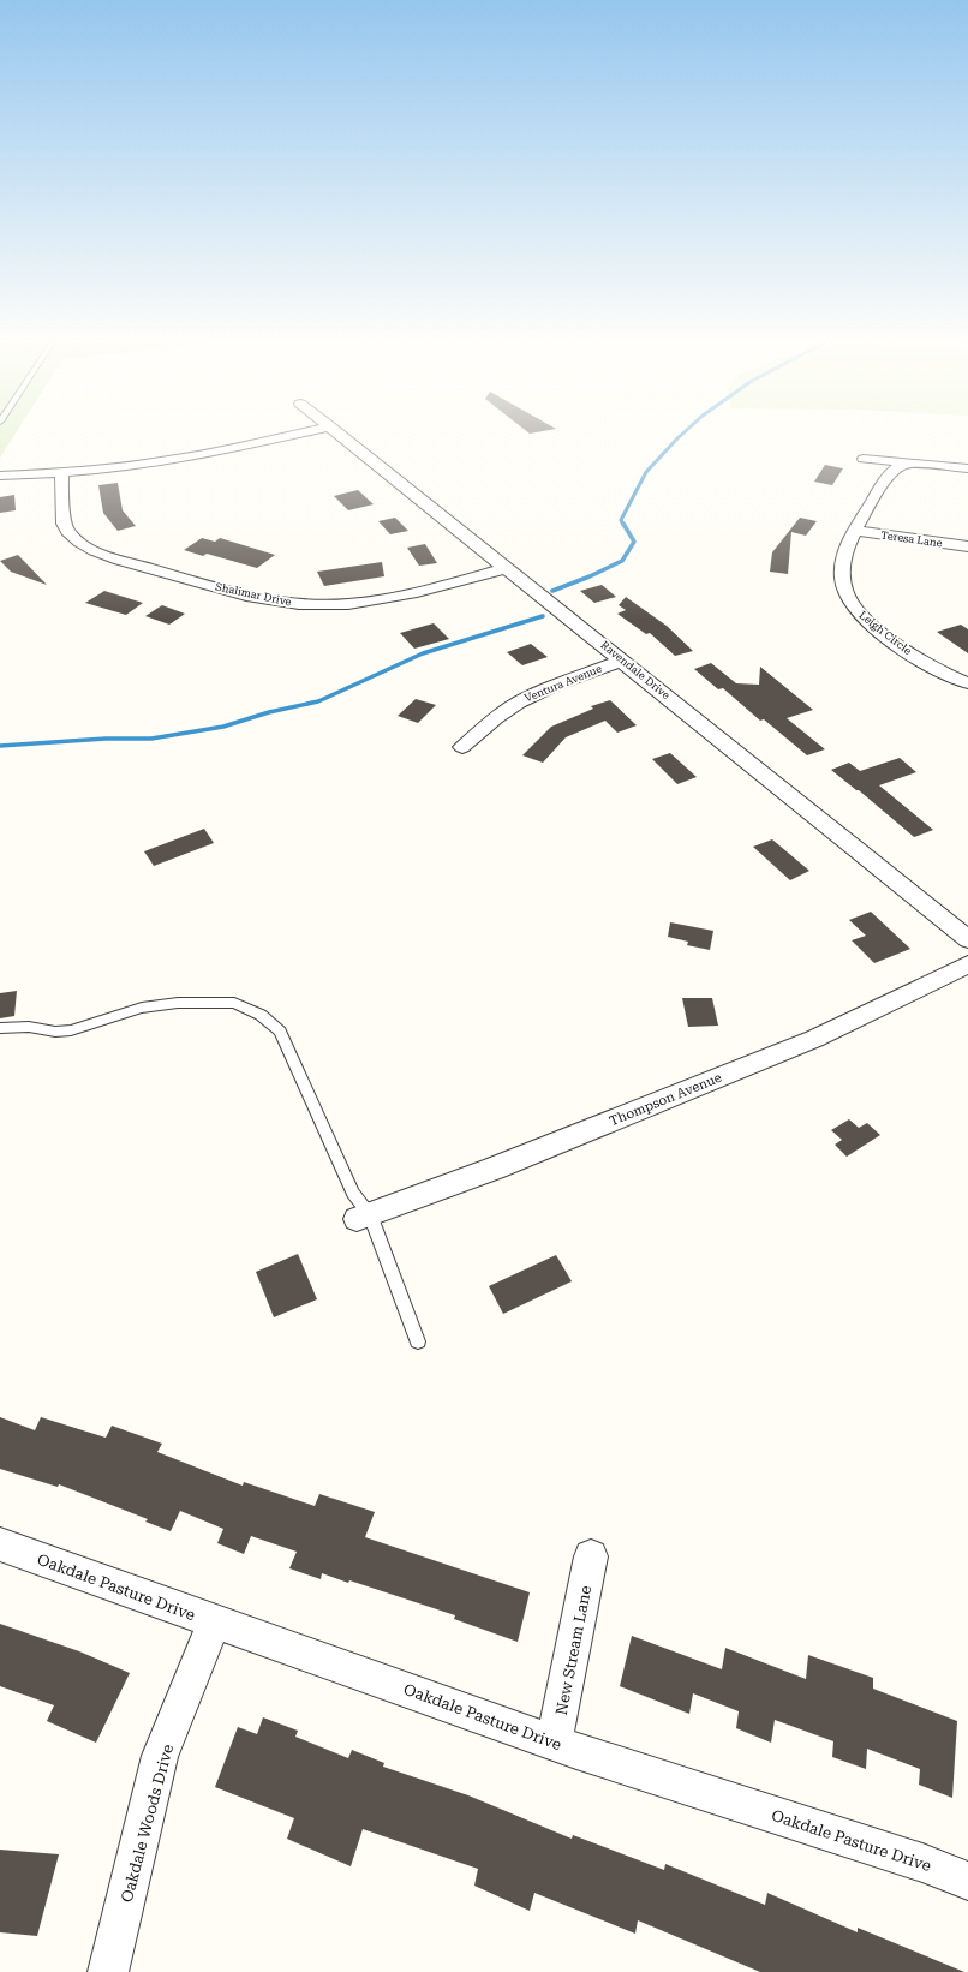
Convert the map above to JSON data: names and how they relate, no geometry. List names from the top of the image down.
{
  "streets": {
    "street": [
      "Teresa Lane",
      "Shalimar Drive",
      "Leigh Circle",
      "Ravendale Drive",
      "Ventura Avenue",
      "Thompson Avenue",
      "Oakdale Pasture Drive",
      "New Stream Lane",
      "Oakdale Woods Drive"
    ]
  },
  "crossings": [
    ["Teresa Lane", "Leigh Circle"],
    ["Shalimar Drive", "Ravendale Drive"],
    ["Ravendale Drive", "Ventura Avenue"],
    ["Oakdale Pasture Drive", "New Stream Lane"],
    ["Oakdale Pasture Drive", "Oakdale Woods Drive"]
  ]
}
